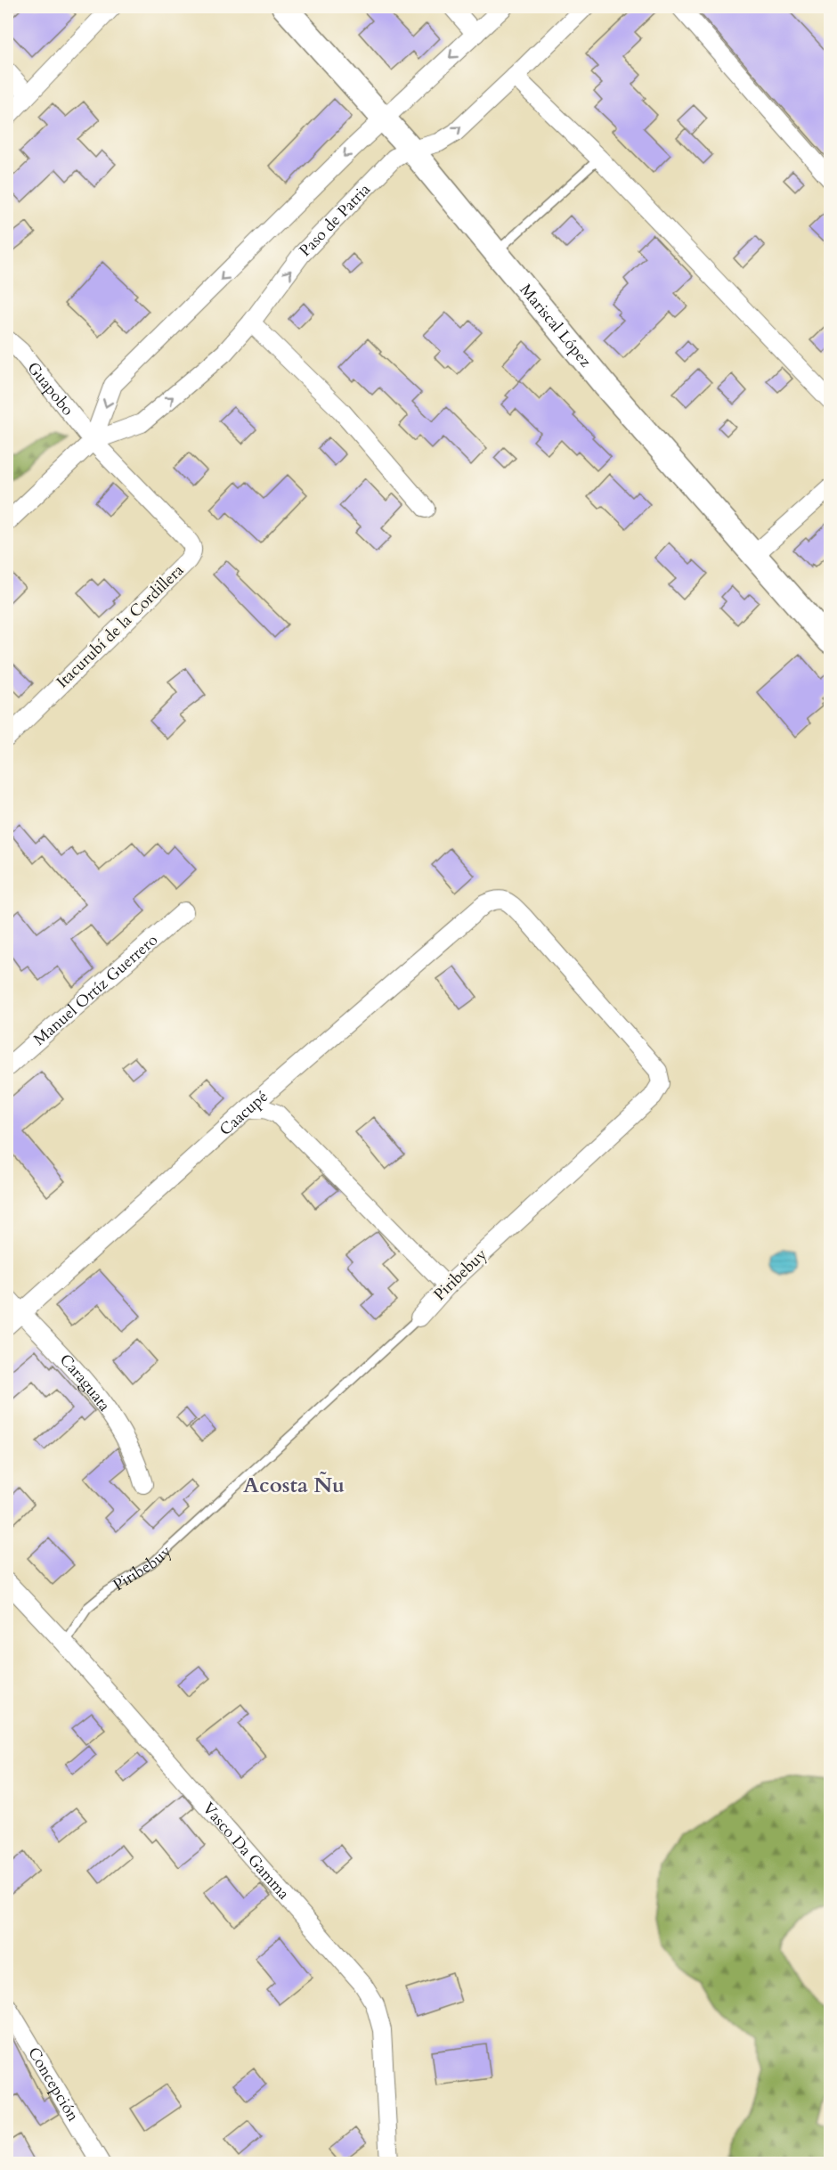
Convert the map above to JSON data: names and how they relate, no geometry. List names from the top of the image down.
{
  "streets": {
    "street": [
      "Paso de Patria",
      "Mariscal López",
      "Guapobo",
      "Itacurubí de la Cordillera",
      "Manuel Ortíz Guerrero",
      "Caacupé",
      "Piribebuy",
      "Caraguata",
      "Vasco Da Gamma",
      "Concepción"
    ]
  },
  "crossings": [
    ["Paso de Patria", "Mariscal López"],
    ["Paso de Patria", "Guapobo"],
    ["Paso de Patria", "Itacurubí de la Cordillera"],
    ["Guapobo", "Itacurubí de la Cordillera"],
    ["Caacupé", "Piribebuy"],
    ["Caacupé", "Caraguata"],
    ["Piribebuy", "Vasco Da Gamma"]
  ],
  "districts": ["Acosta Ñu"]
}
